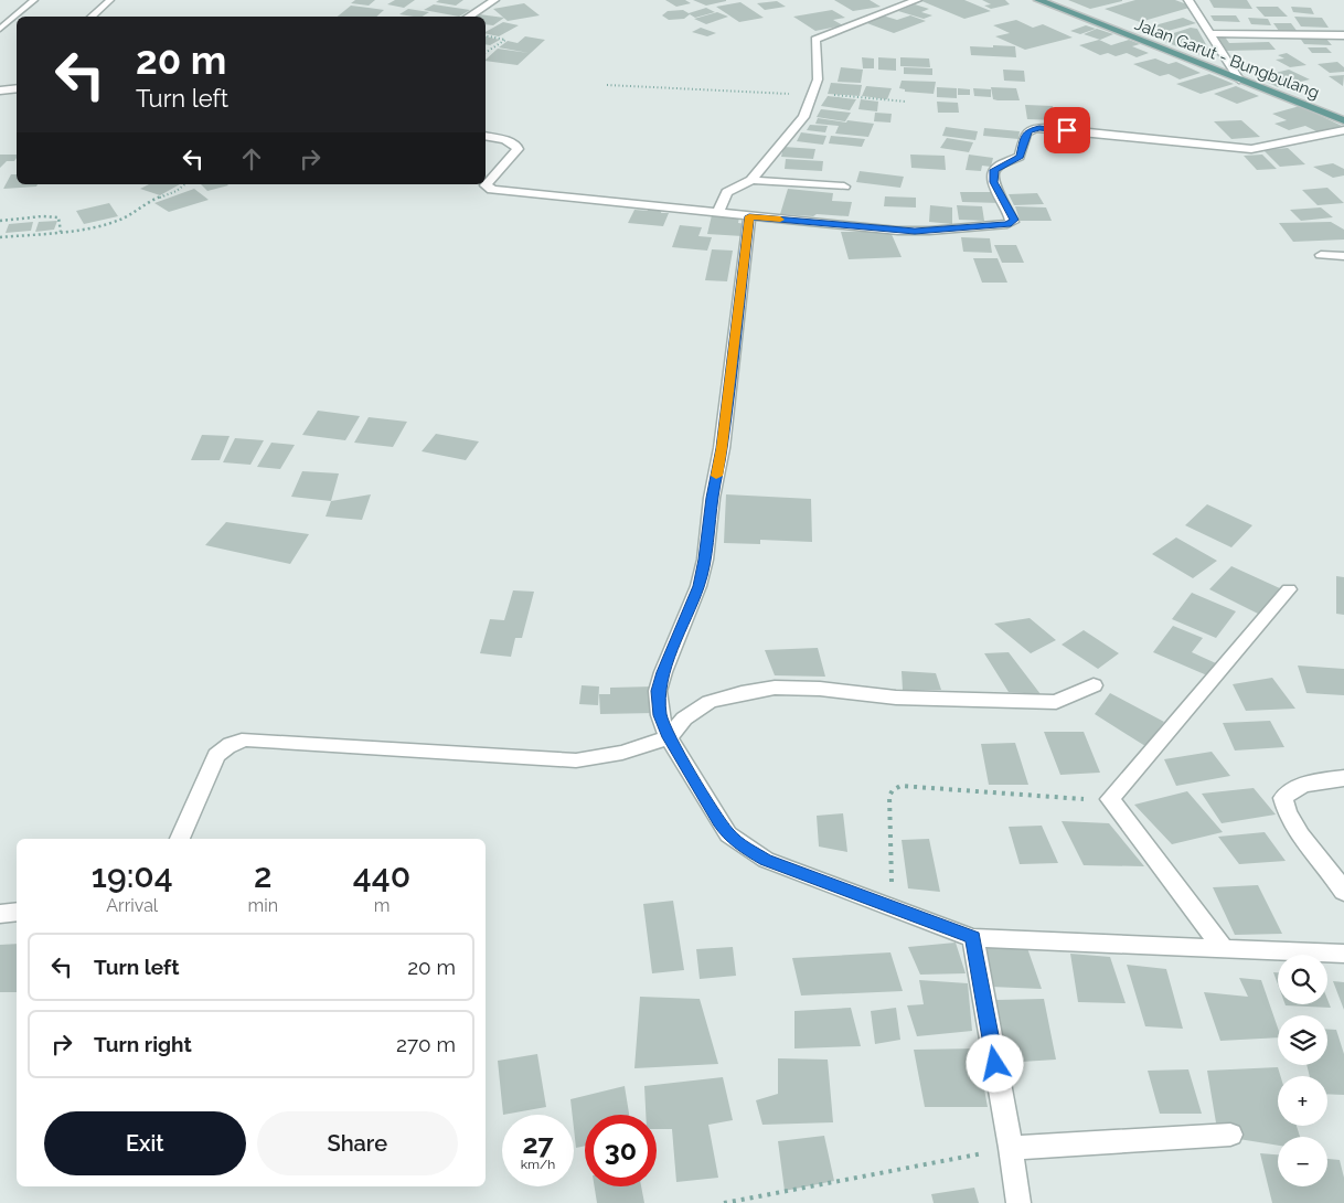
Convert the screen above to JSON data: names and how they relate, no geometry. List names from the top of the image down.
{
  "streets": {
    "main road": ["Jalan Garut - Bungbulang"]
  },
  "page": {
    "turn": ["20 m", "Turn left"],
    "eta": [
      "19:04",
      "Arrival",
      "2",
      "min",
      "440",
      "m"
    ],
    "list": [
      {
        "name": "Turn left",
        "value": "20 m"
      },
      {
        "name": "Turn right",
        "value": "270 m"
      }
    ],
    "map_buttons": ["+", "−"],
    "buttons": ["Exit", "Share"],
    "speed": "27 km/h",
    "limit": "30"
  }
}
